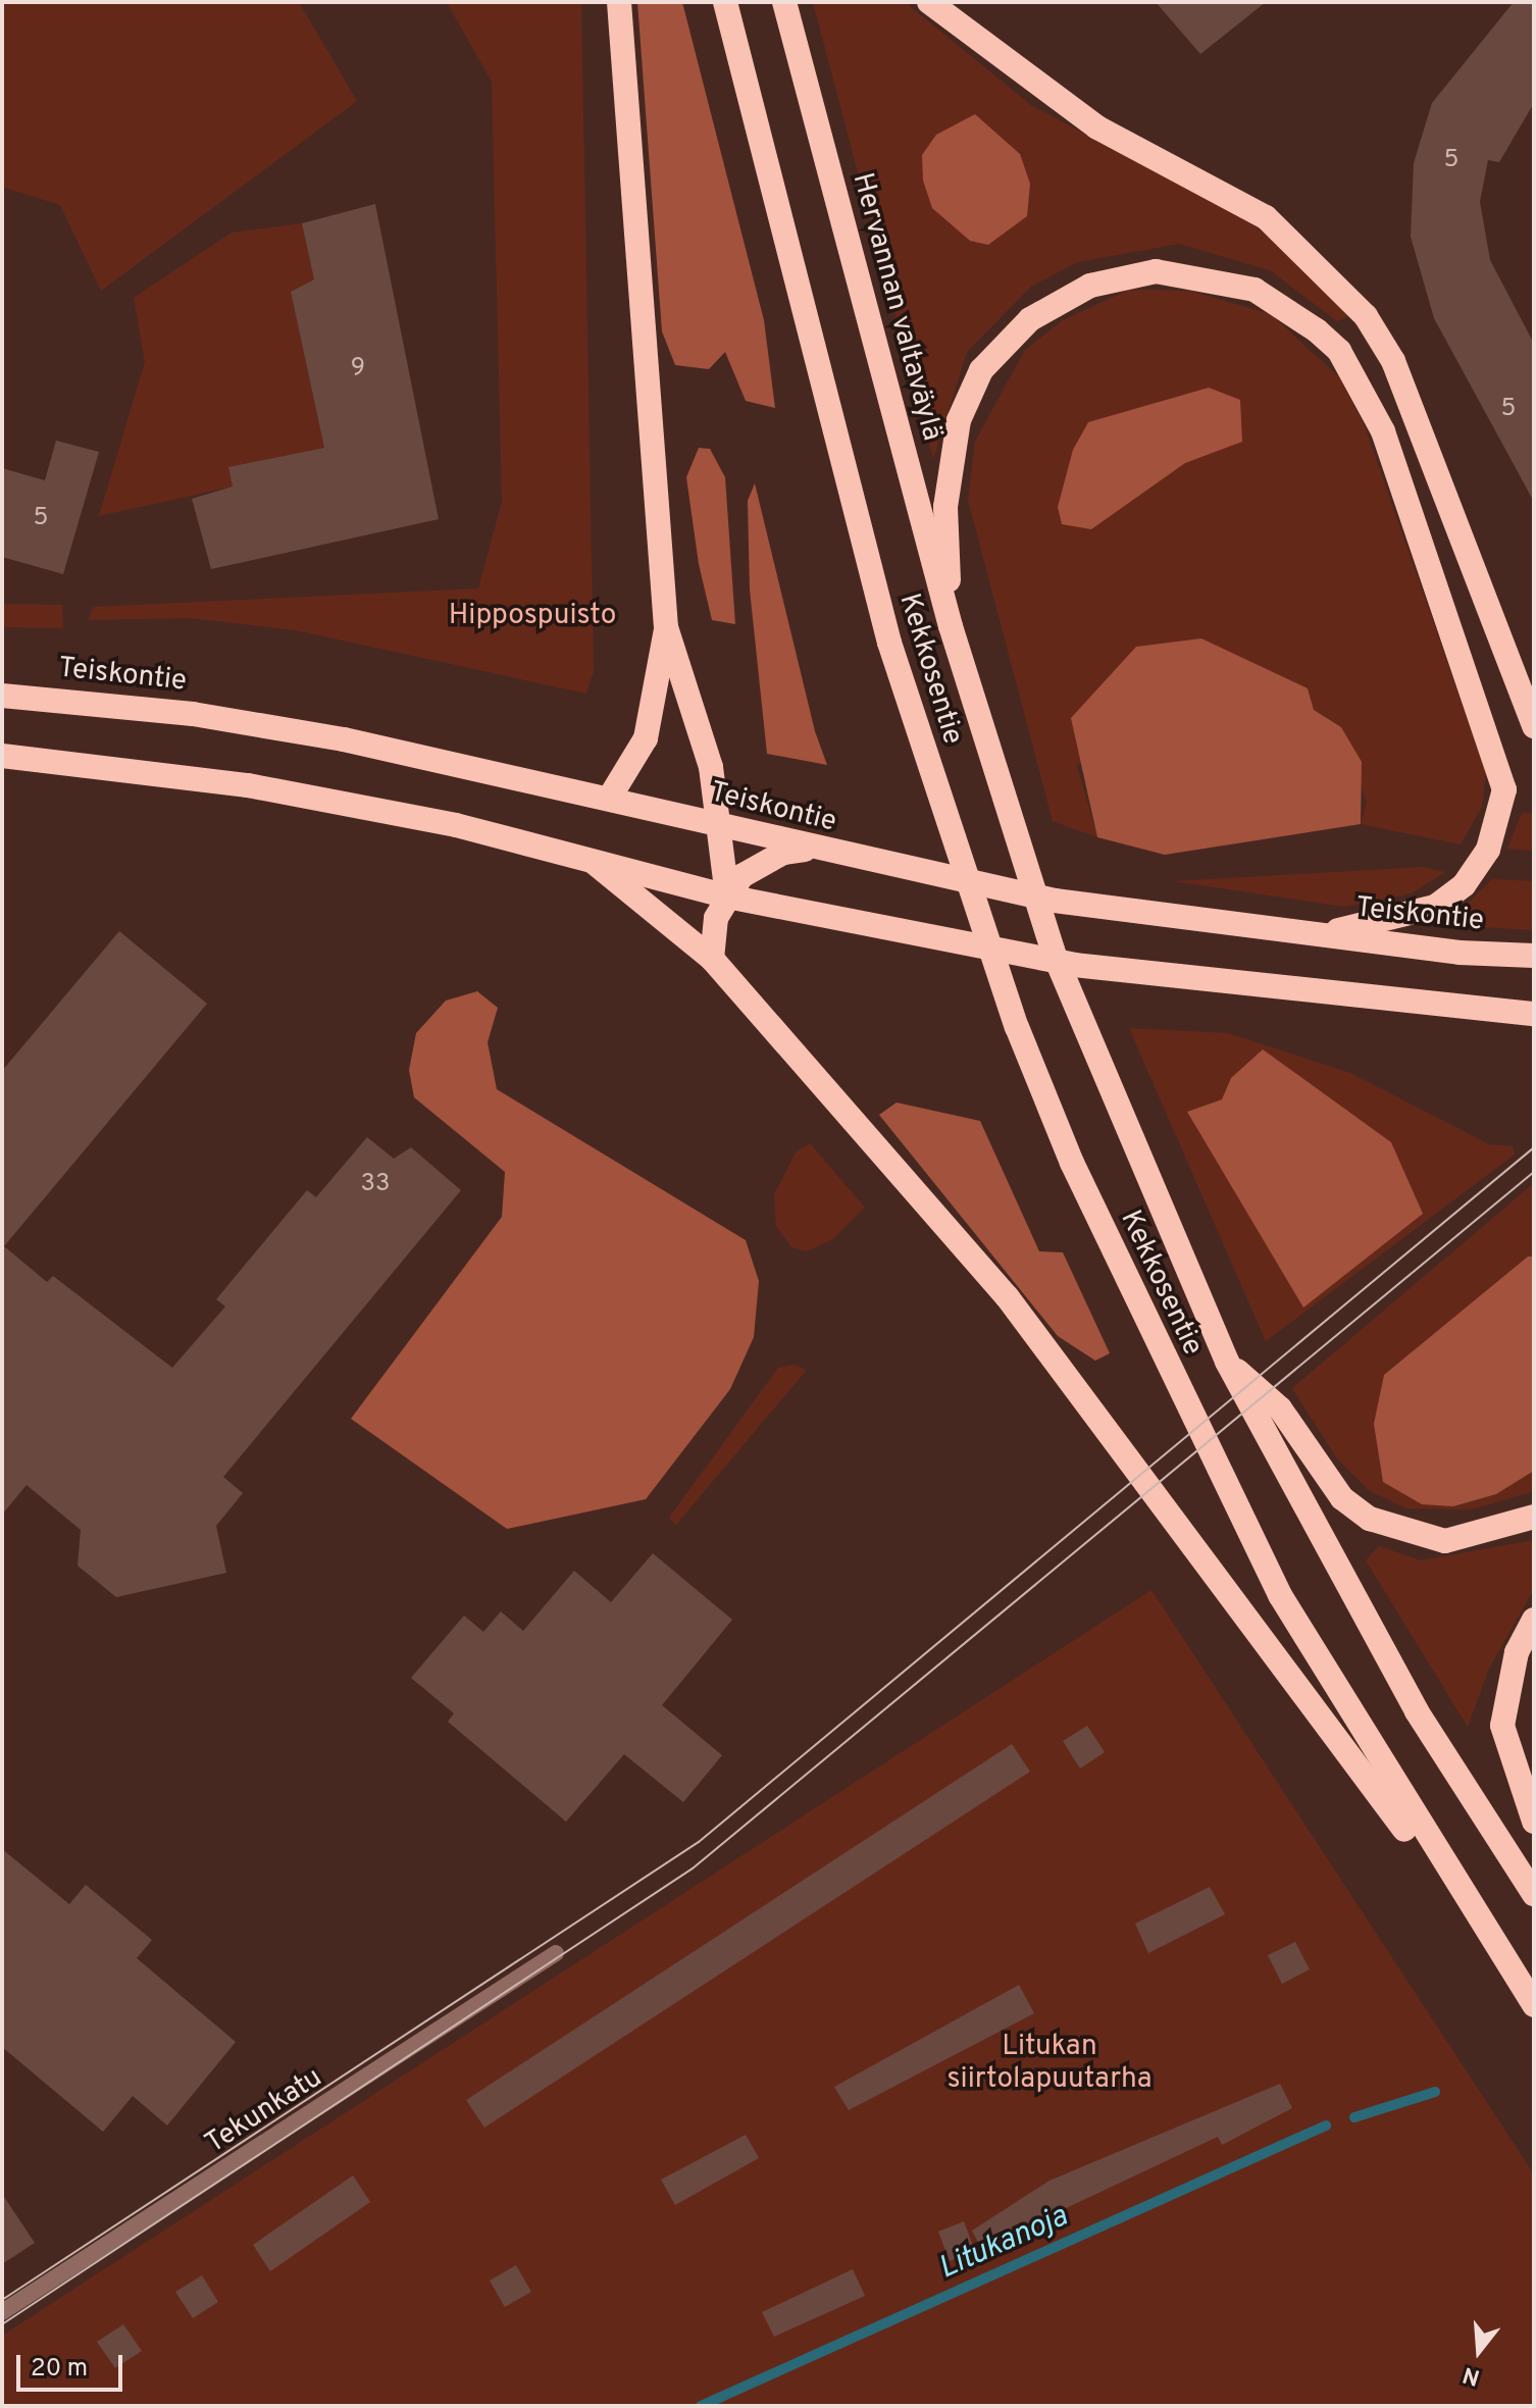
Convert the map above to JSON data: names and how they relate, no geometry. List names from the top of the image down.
{
  "streets": {
    "highway": ["Hervannan valtaväylä", "Kekkosentie", "Teiskontie"],
    "street": ["Tekunkatu"]
  },
  "crossings": [
    ["Hervannan valtaväylä", "Kekkosentie"]
  ],
  "water": ["Litukanoja"],
  "parks": ["Hippospuisto", "Litukan siirtolapuutarha"],
  "house_numbers": [
    "5",
    "9",
    "5",
    "5",
    "33"
  ],
  "scale_bar": "20 m",
  "north": "bottom"
}
